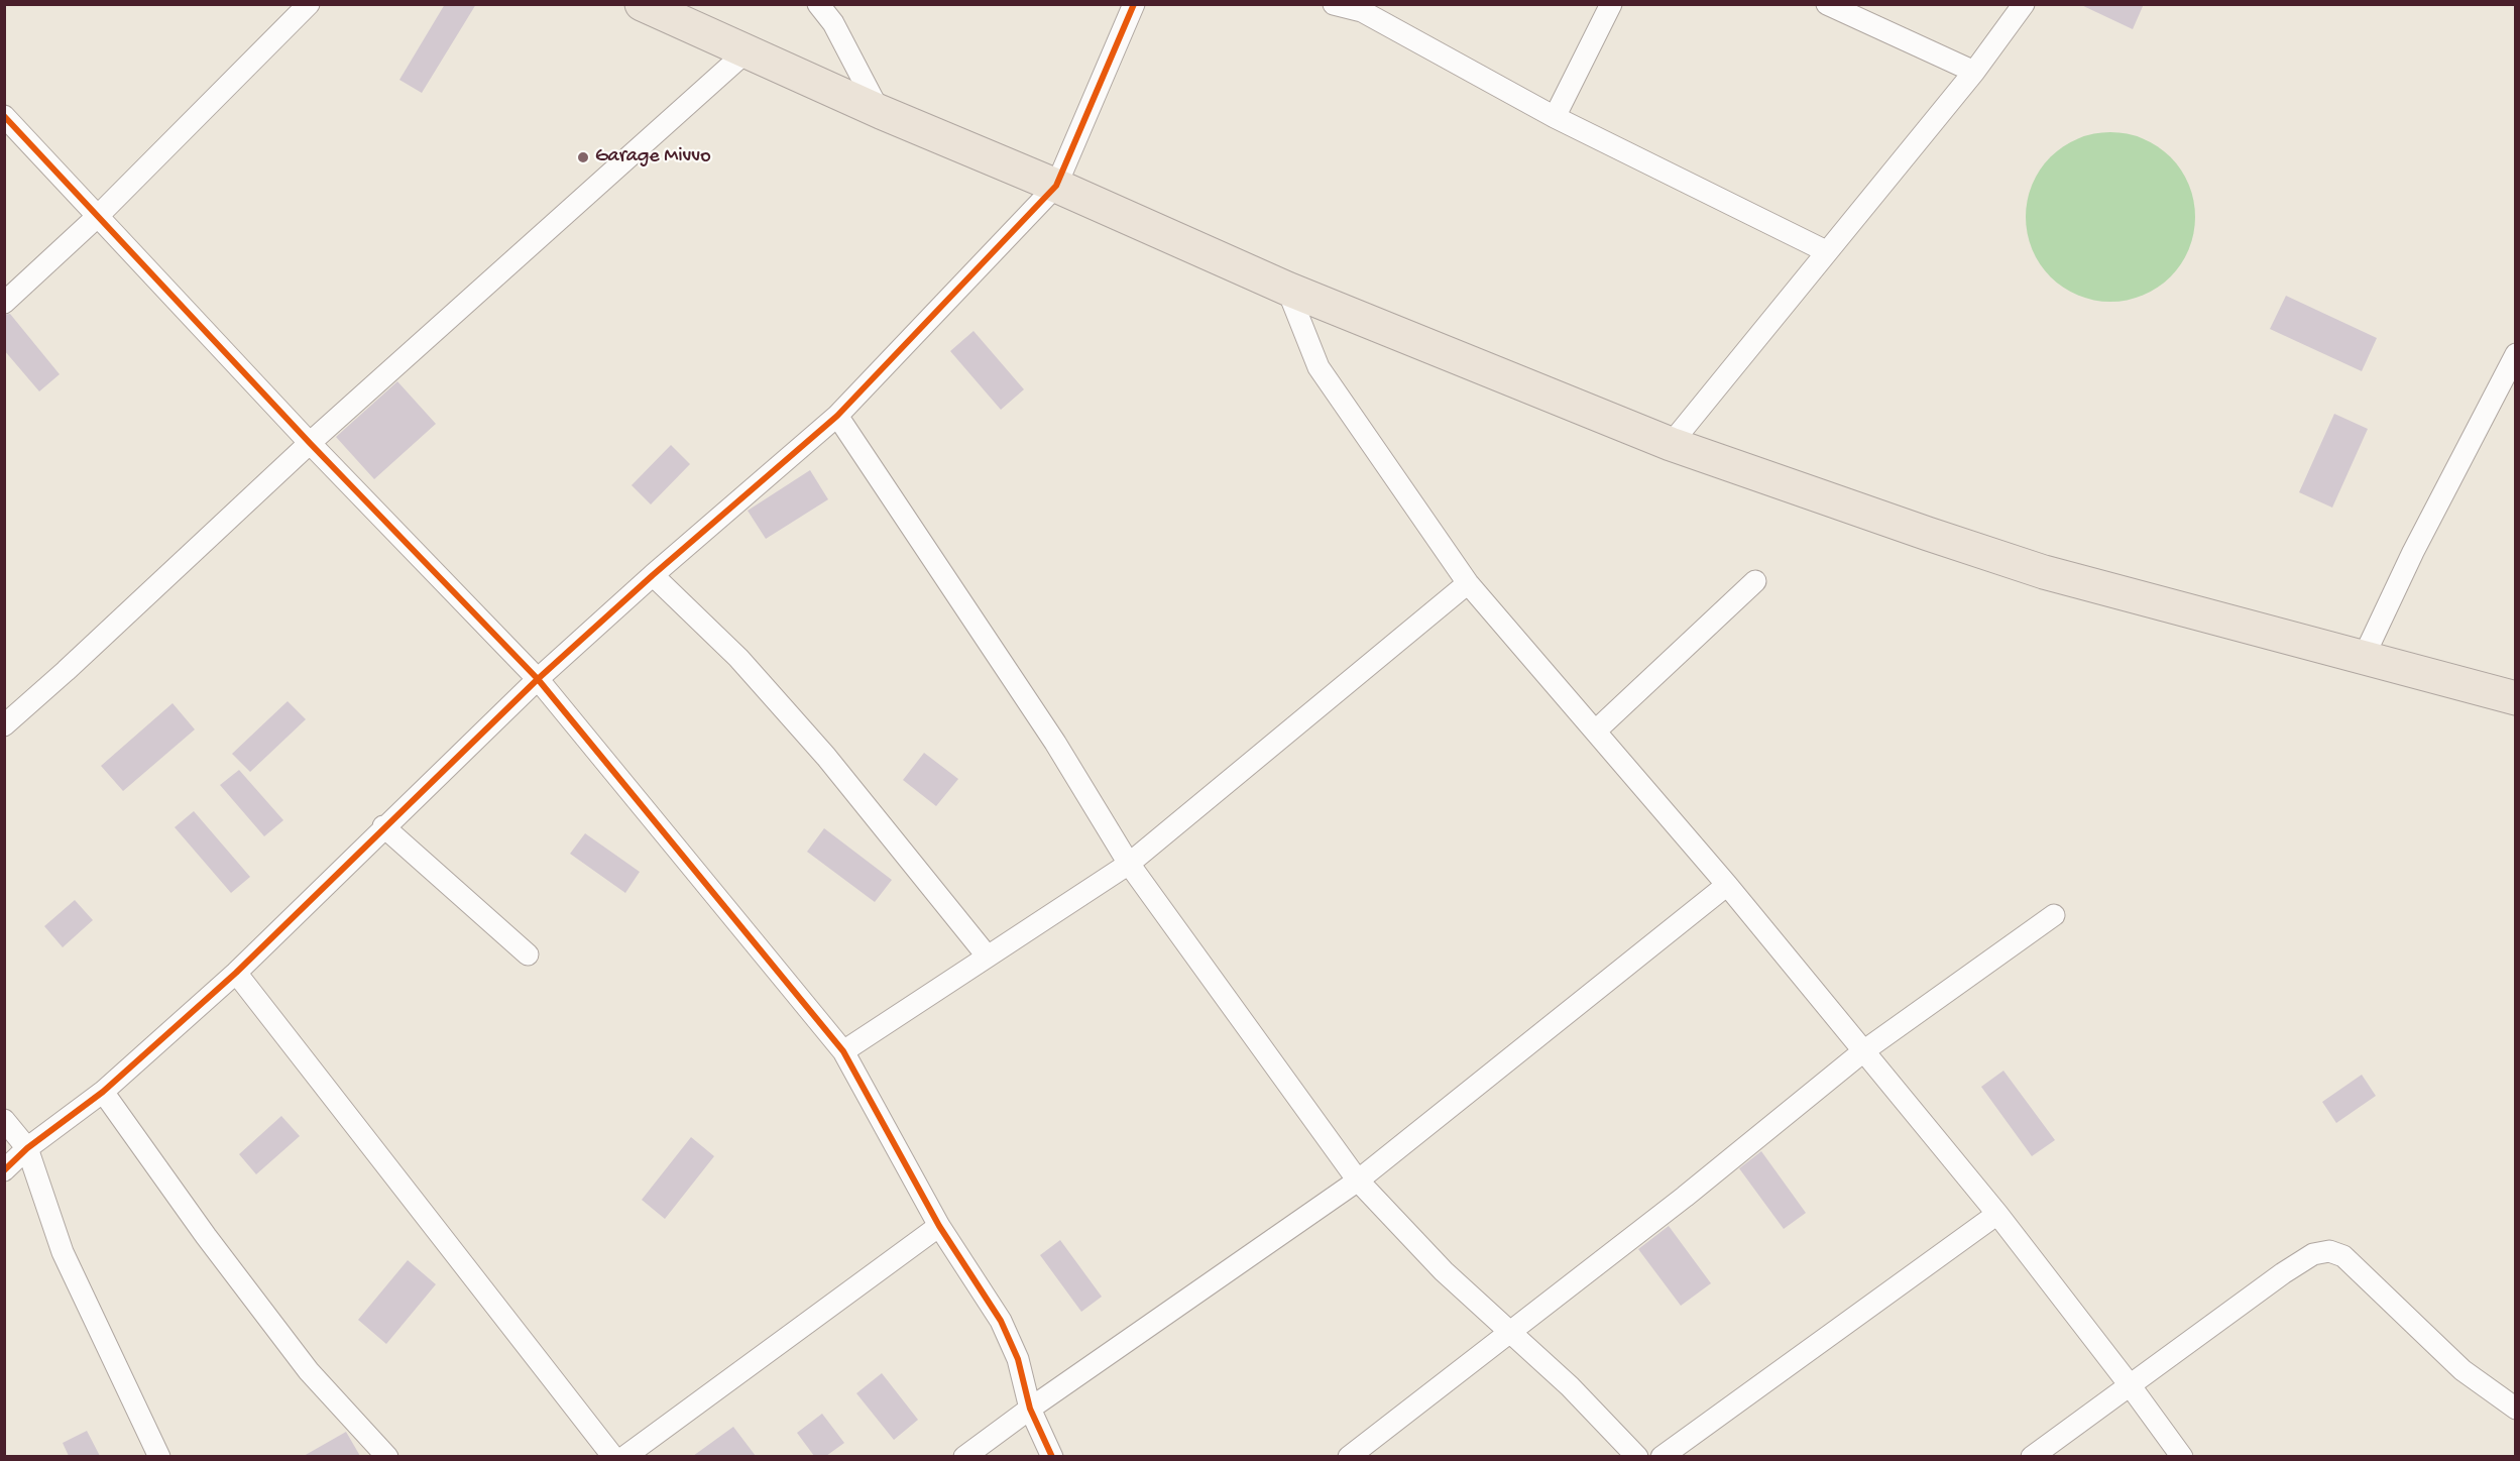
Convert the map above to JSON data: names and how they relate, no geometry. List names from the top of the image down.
{
  "places": ["Garage Mivvo"]
}
